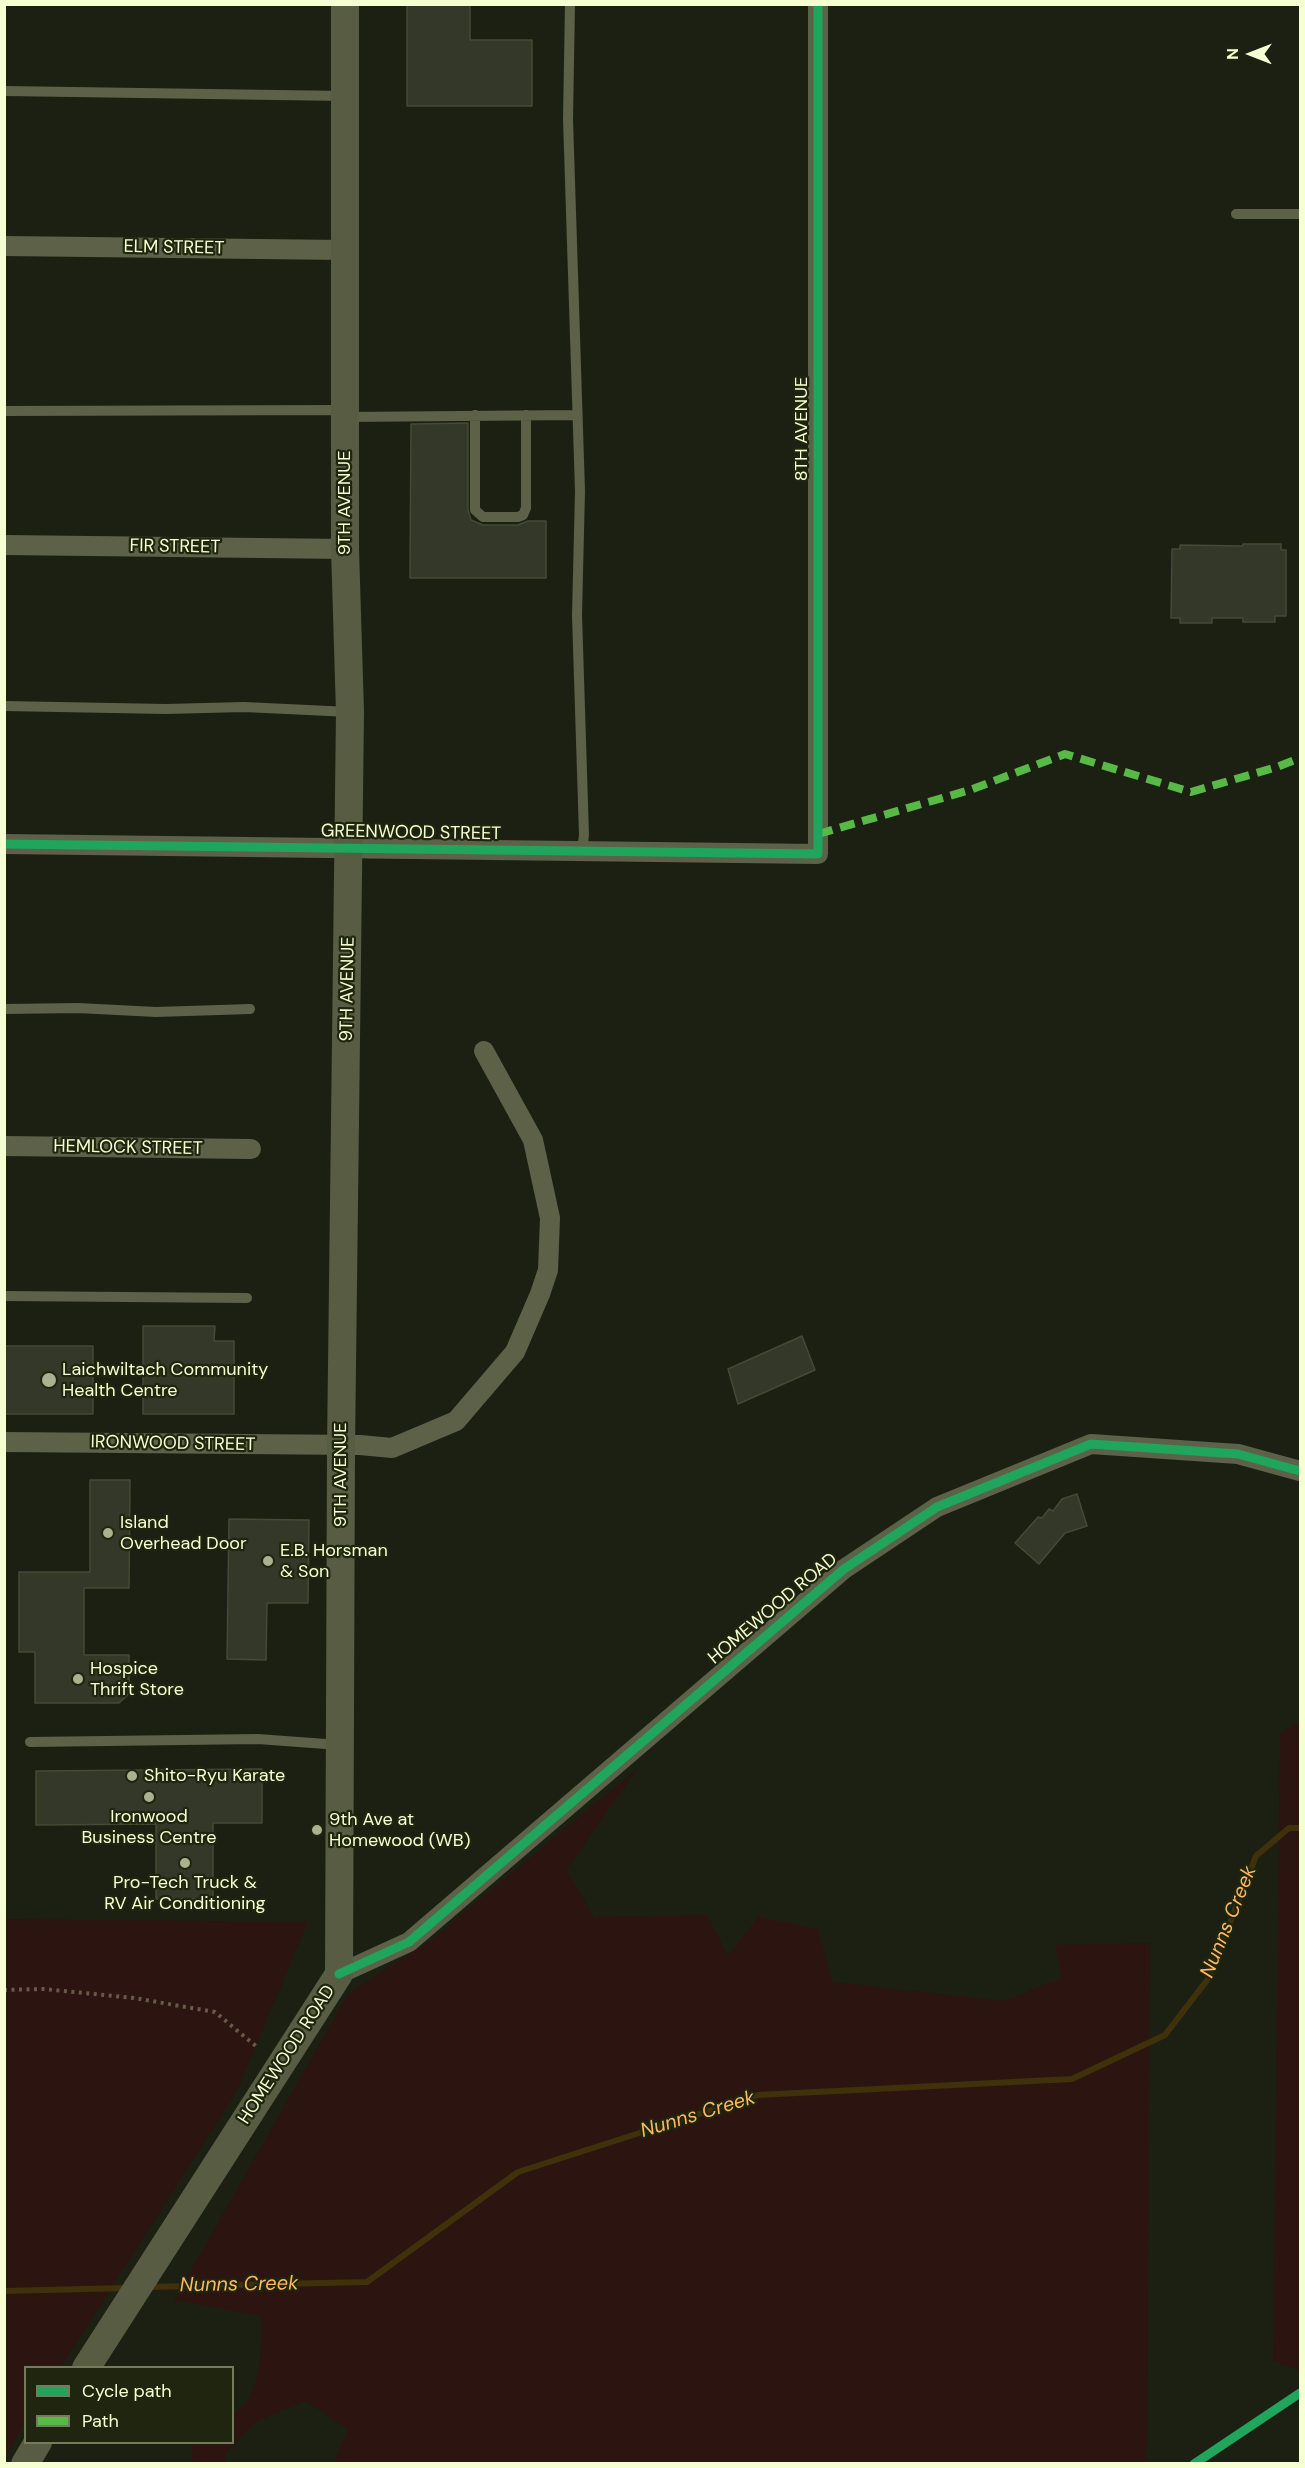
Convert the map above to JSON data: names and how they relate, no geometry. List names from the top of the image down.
{
  "streets": {
    "main road": ["9TH AVENUE", "HOMEWOOD ROAD"],
    "street": [
      "ELM STREET",
      "8TH AVENUE",
      "FIR STREET",
      "GREENWOOD STREET",
      "HEMLOCK STREET",
      "IRONWOOD STREET"
    ]
  },
  "crossings": [
    ["ELM STREET", "9TH AVENUE"],
    ["8TH AVENUE", "GREENWOOD STREET"],
    ["9TH AVENUE", "FIR STREET"],
    ["9TH AVENUE", "GREENWOOD STREET"],
    ["9TH AVENUE", "IRONWOOD STREET"],
    ["9TH AVENUE", "HOMEWOOD ROAD"]
  ],
  "water": ["Nunns Creek"],
  "places": [
    "Laichwiltach Community Health Centre",
    "Island Overhead Door",
    "E.B. Horsman & Son",
    "Hospice Thrift Store",
    "Shito-Ryu Karate",
    "Ironwood Business Centre",
    "9th Ave at Homewood (WB)",
    "Pro-Tech Truck & RV Air Conditioning"
  ],
  "legend": ["Cycle path", "Path"],
  "north": "left"
}
